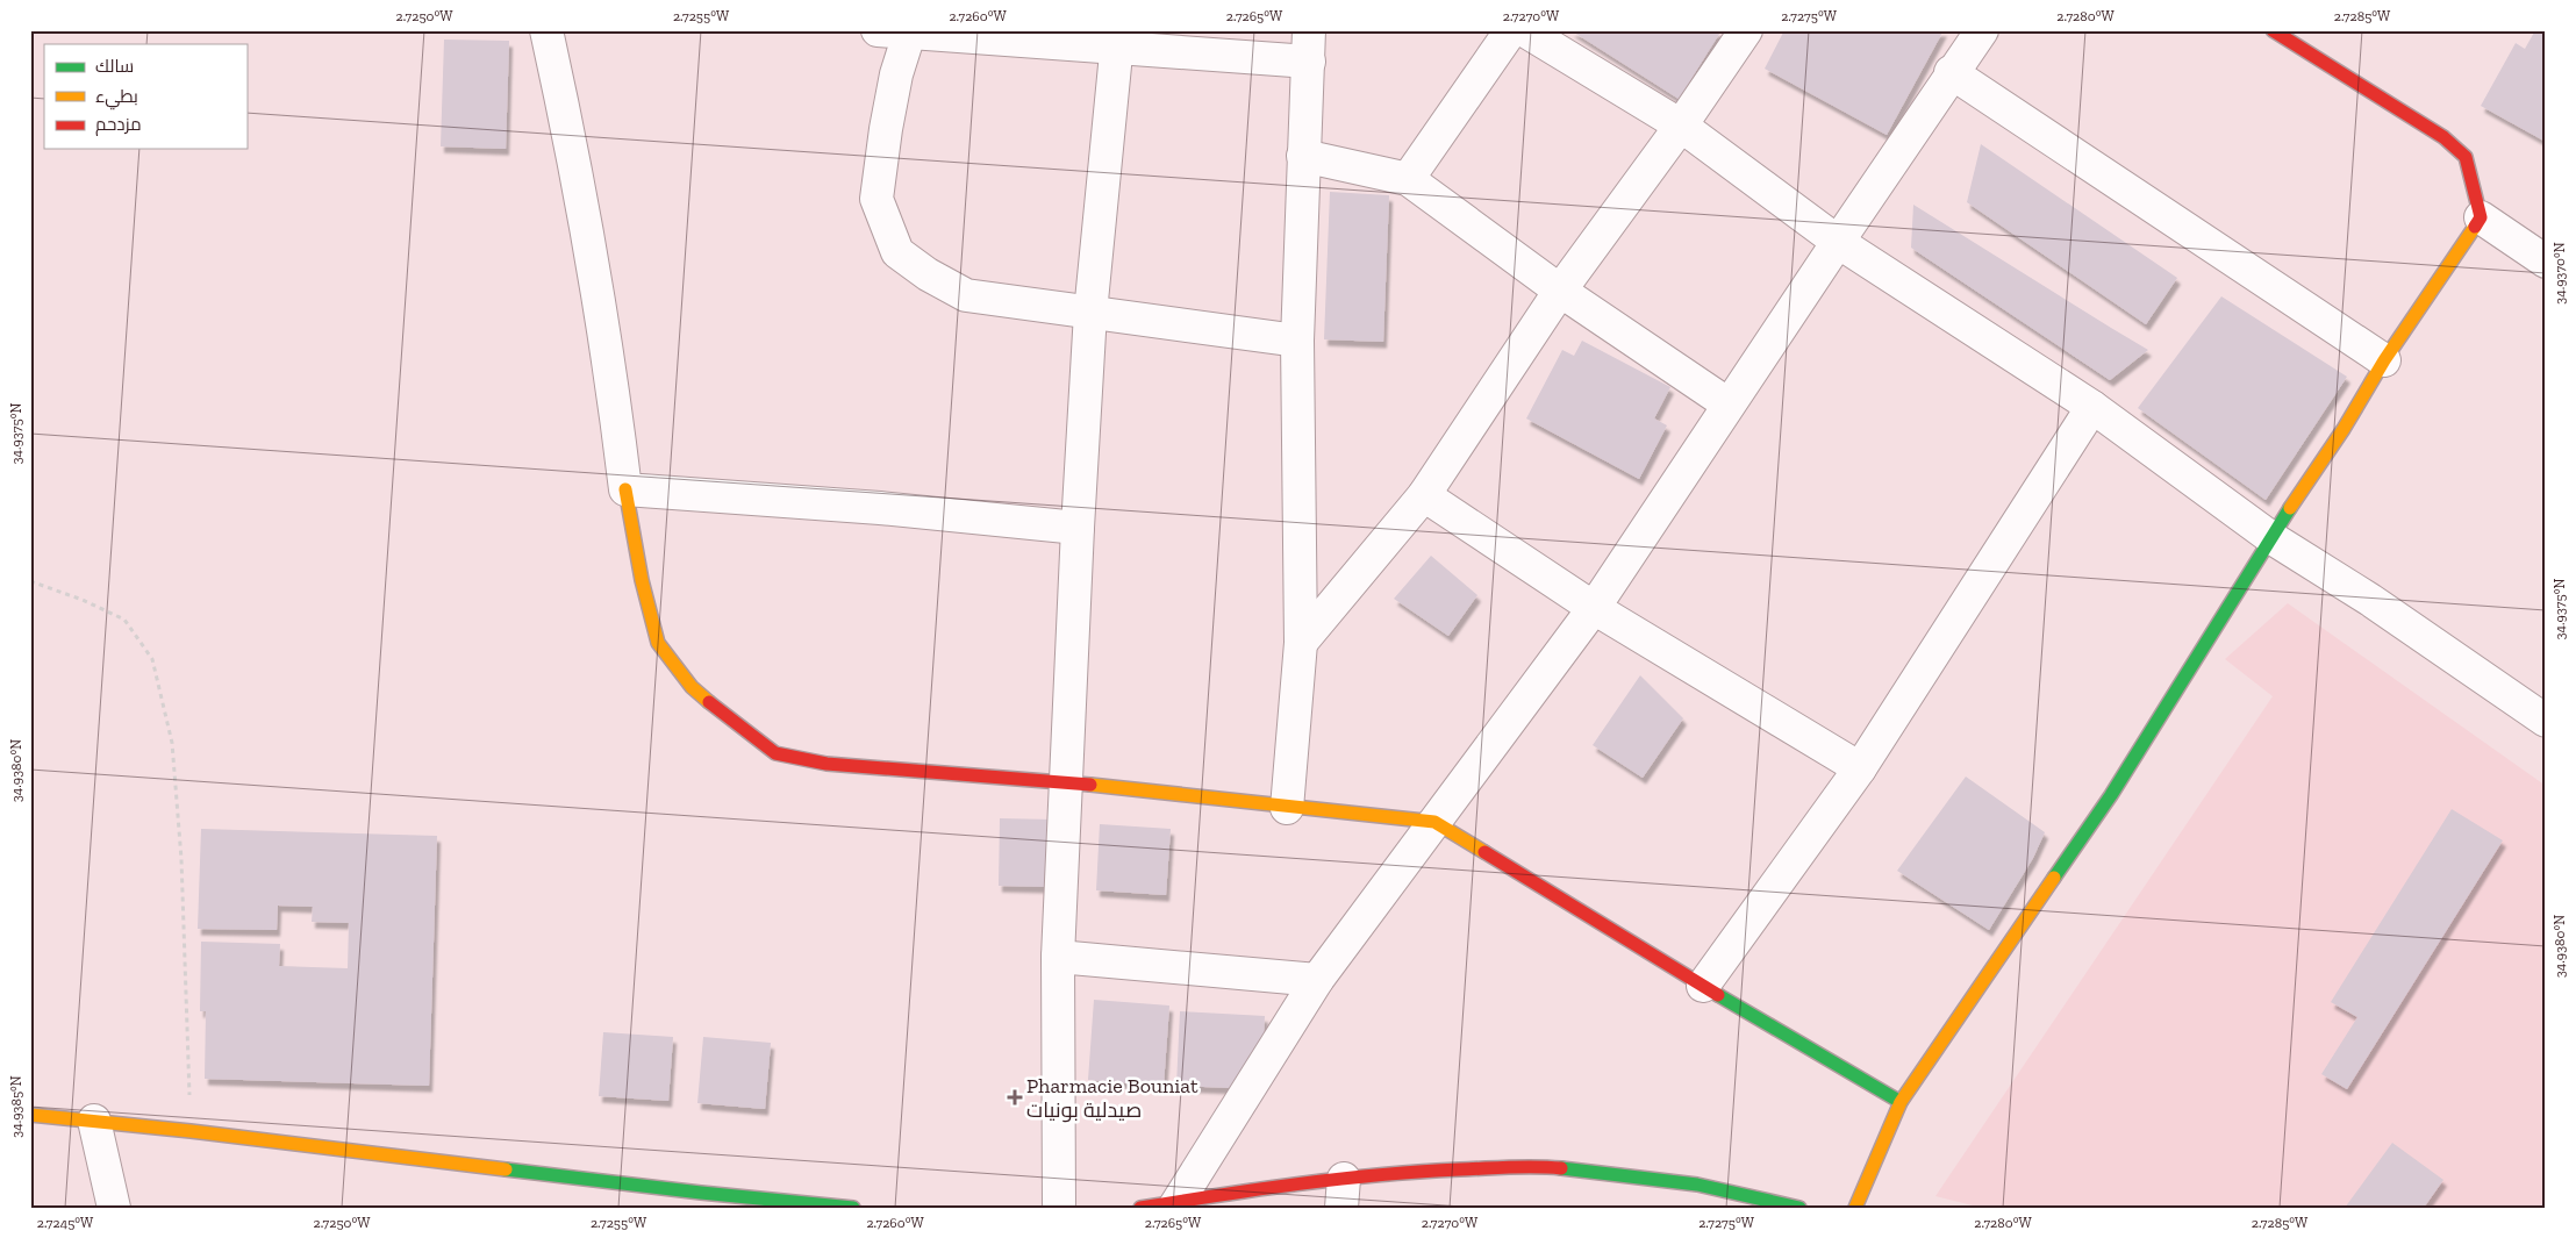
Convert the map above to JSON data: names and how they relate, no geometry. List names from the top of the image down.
{
  "places": {
    "health": ["Pharmacie Bouniat صيدلية بونيات"]
  },
  "legend": ["سالك", "بطيء", "مزدحم"],
  "coordinates": [
    "2.7250°W",
    "2.7255°W",
    "2.7260°W",
    "2.7265°W",
    "2.7270°W",
    "2.7275°W",
    "2.7280°W",
    "2.7285°W",
    "34.9370°N",
    "34.9375°N",
    "34.9380°N",
    "34.9385°N",
    "2.7245°W"
  ]
}
